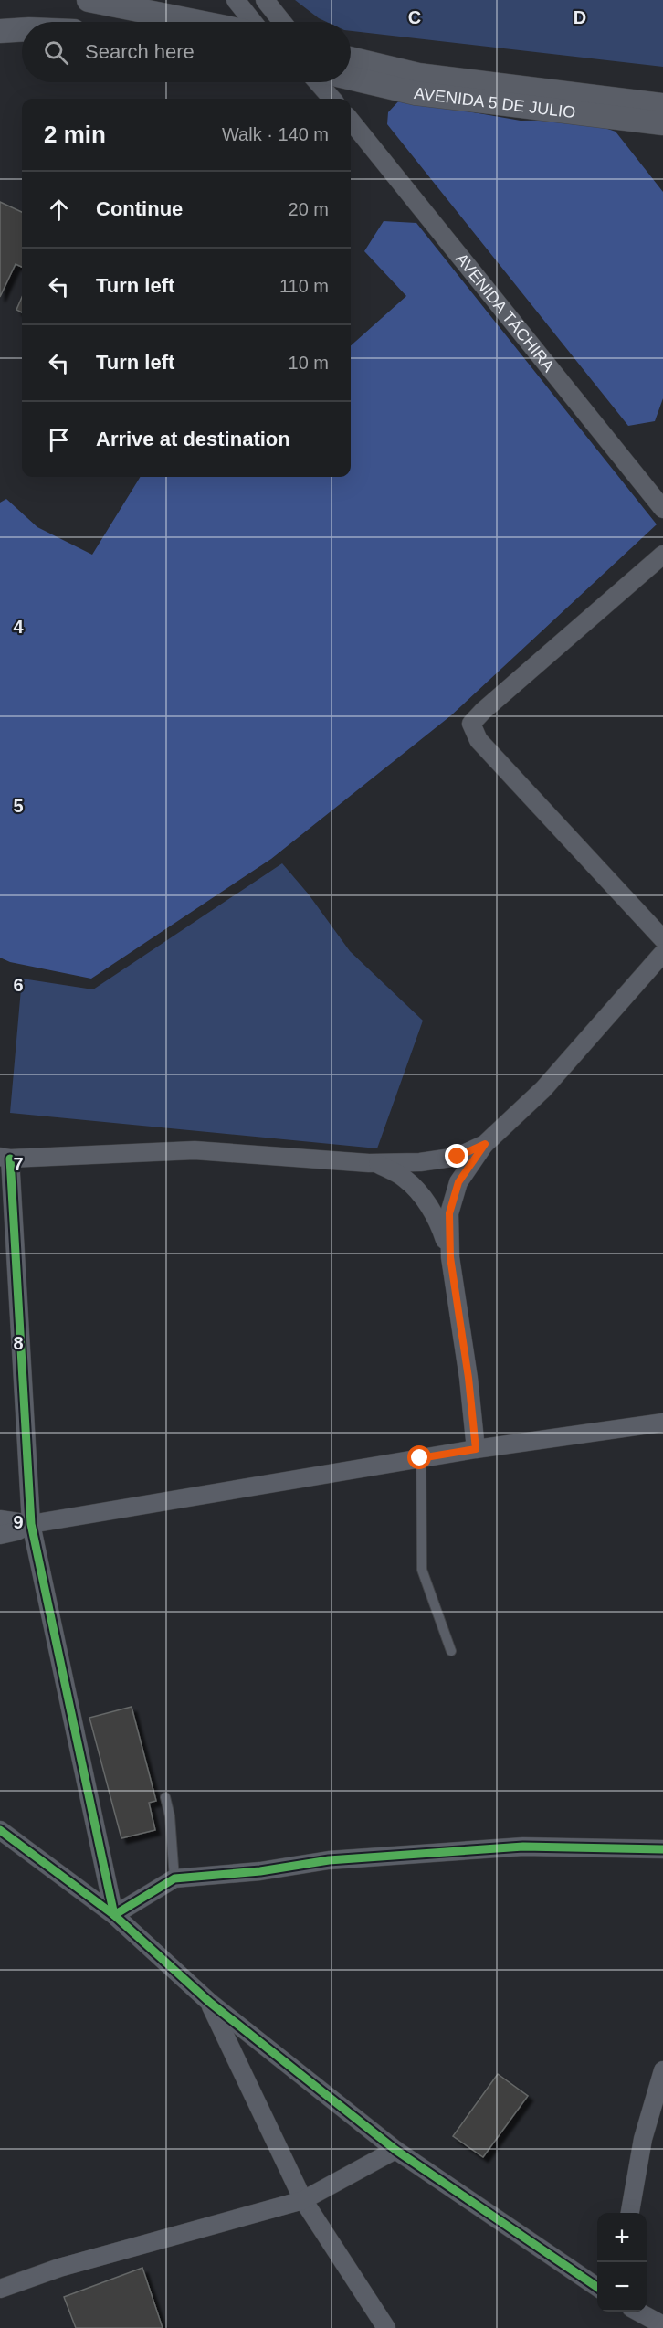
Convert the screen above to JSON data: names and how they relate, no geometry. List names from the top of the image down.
{
  "streets": {
    "street": ["AVENIDA 5 DE JULIO", "AVENIDA TÁCHIRA"]
  },
  "page": {
    "search": "Search here",
    "heading": ["2 min", "Walk · 140 m"],
    "list": [
      ["Continue", "20 m"],
      ["Turn left", "110 m"],
      ["Turn left", "10 m"],
      "Arrive at destination"
    ],
    "map_buttons": ["+", "−"]
  },
  "grid": {
    "columns": ["C", "D"],
    "rows": [
      "4",
      "5",
      "6",
      "7",
      "8",
      "9"
    ]
  }
}
